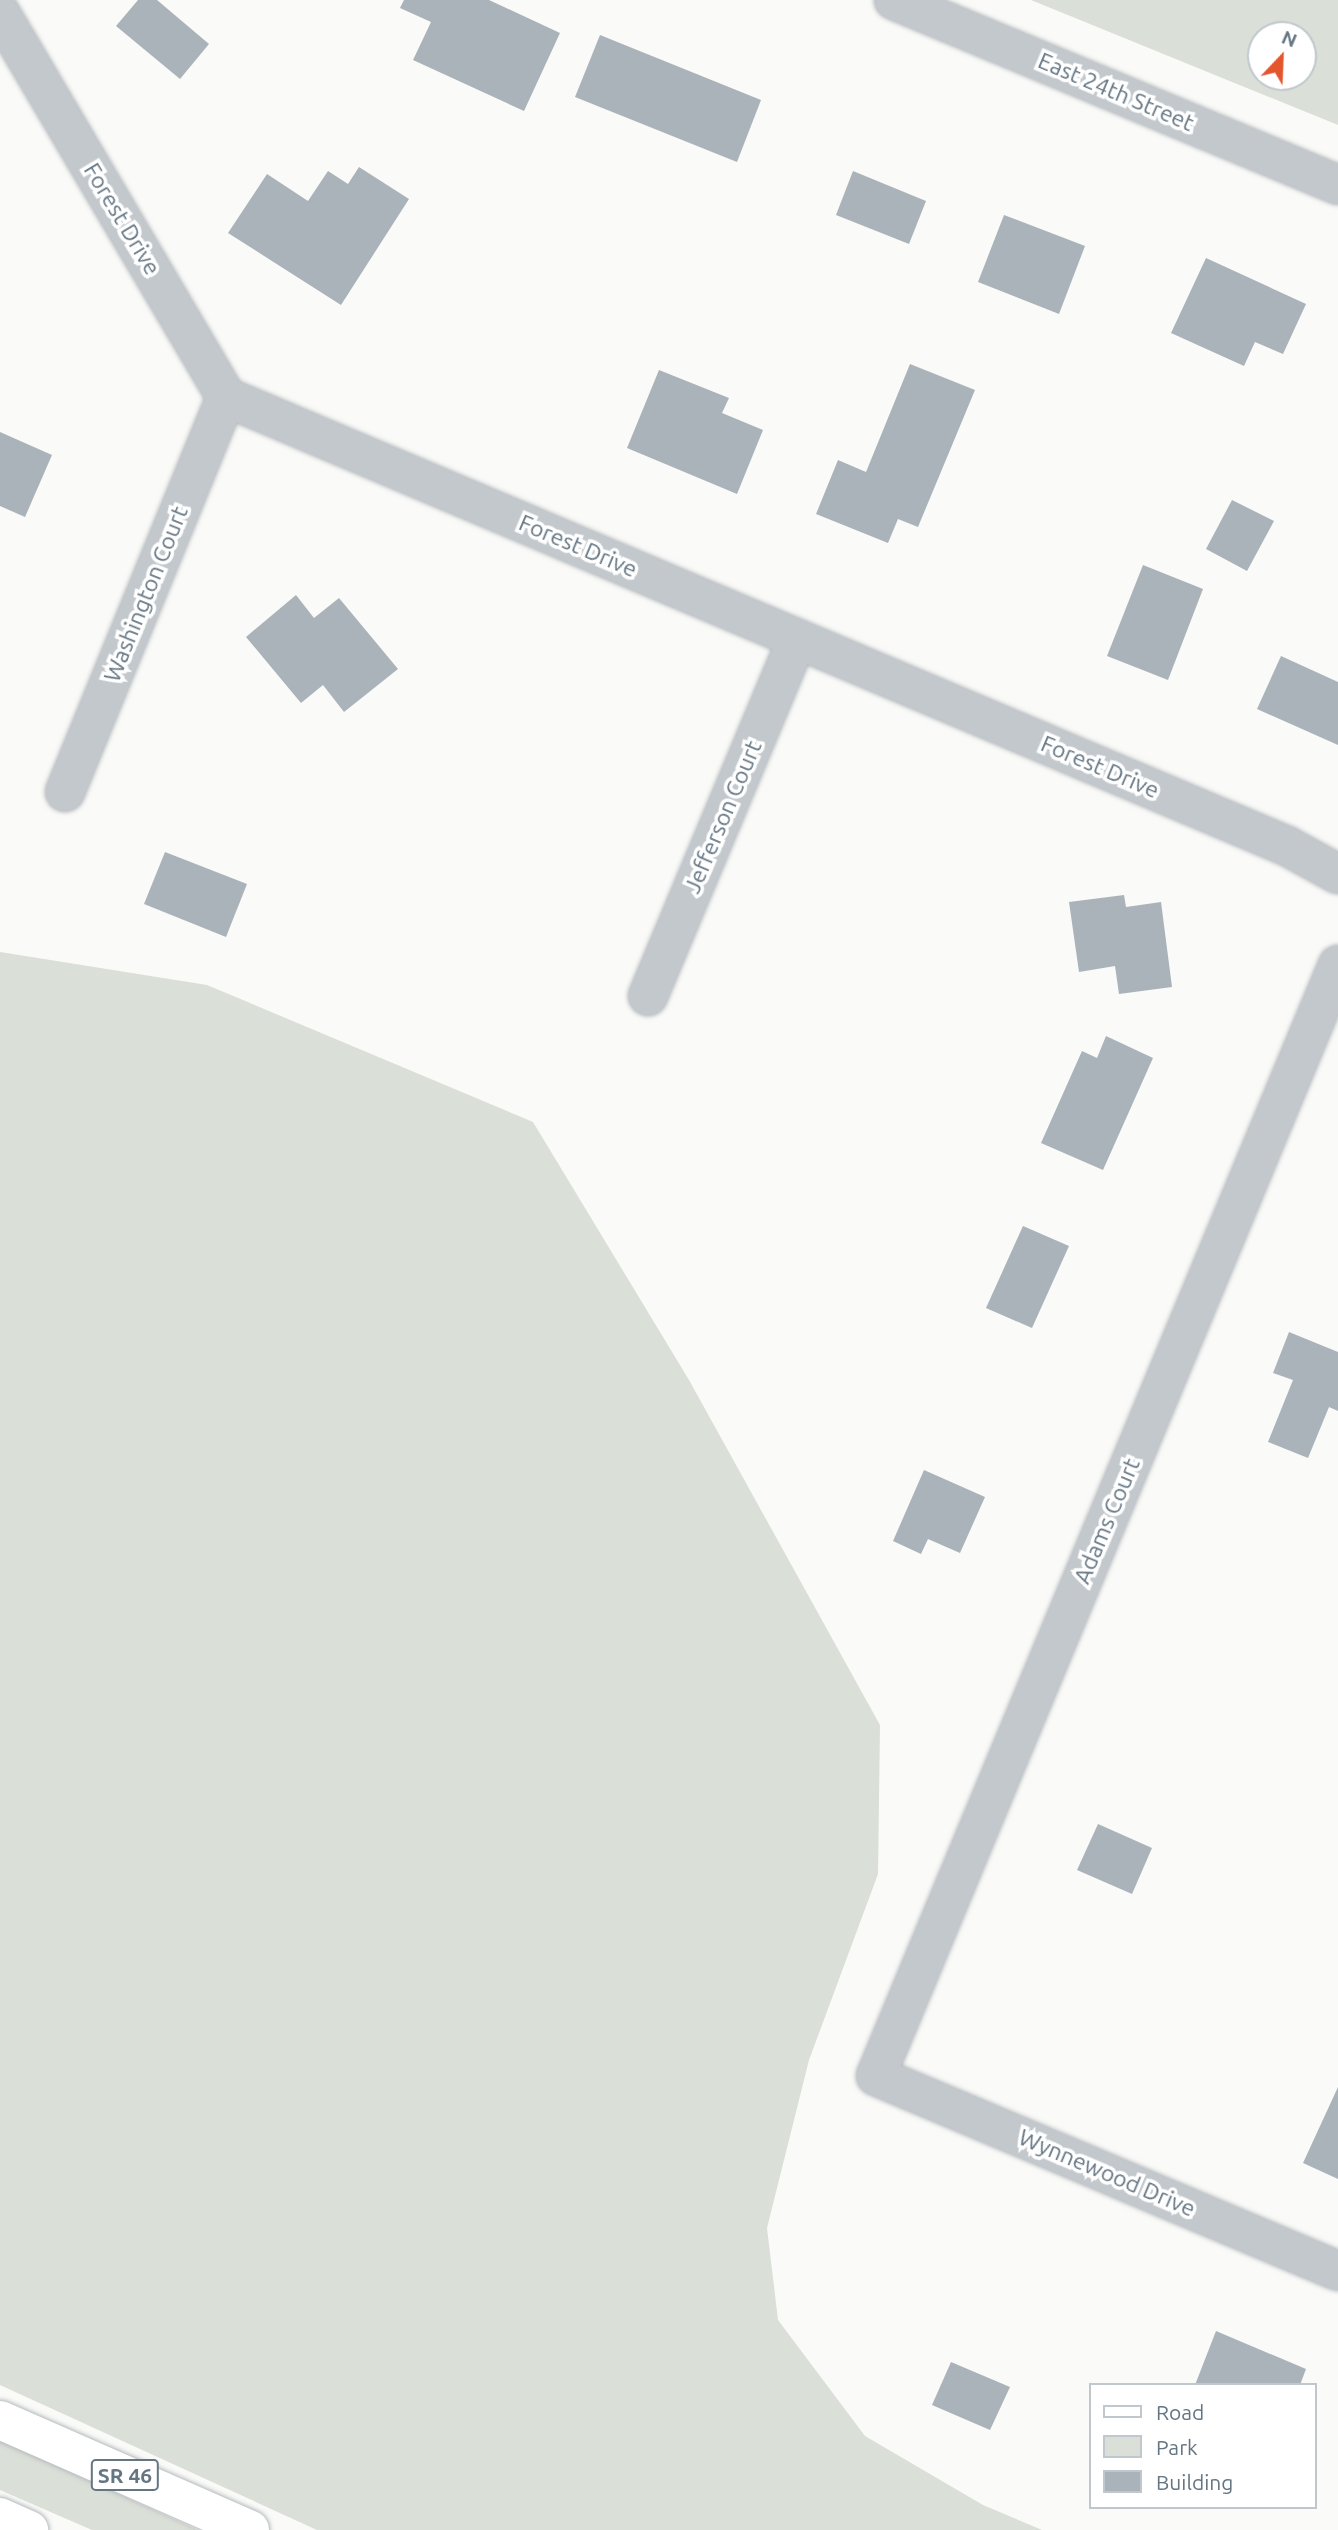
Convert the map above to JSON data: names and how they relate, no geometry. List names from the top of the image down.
{
  "streets": {
    "main road": ["SR 46"],
    "street": [
      "East 24th Street",
      "Forest Drive",
      "Washington Court",
      "Jefferson Court",
      "Adams Court",
      "Wynnewood Drive"
    ]
  },
  "crossings": [
    ["Forest Drive", "Washington Court"],
    ["Forest Drive", "Jefferson Court"],
    ["Adams Court", "Wynnewood Drive"]
  ],
  "legend": ["Road", "Park", "Building"],
  "north": "top right"
}
